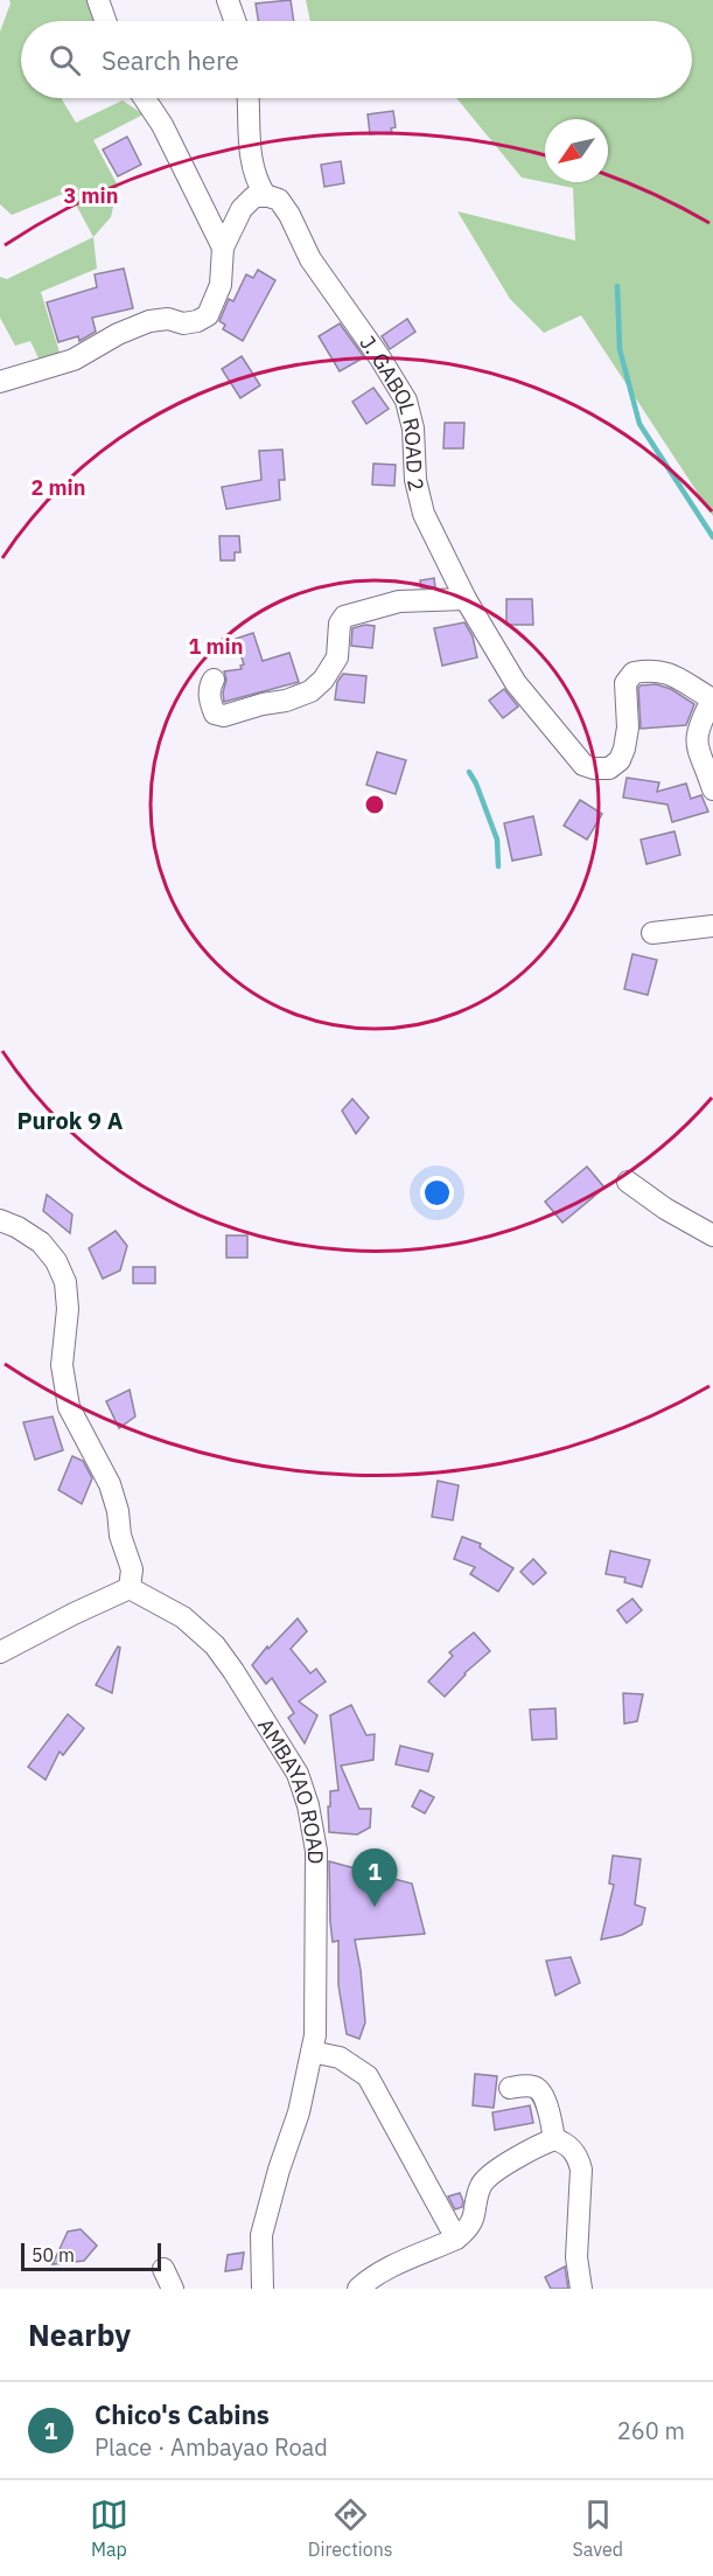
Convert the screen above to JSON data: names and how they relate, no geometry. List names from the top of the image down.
{
  "streets": {
    "street": ["J. GABOL ROAD 2", "AMBAYAO ROAD"]
  },
  "districts": ["Purok 9 A"],
  "scale_bar": "50 m",
  "north": "bottom left",
  "page": {
    "search": "Search here",
    "pins": "1",
    "scale": "50 m",
    "heading": "Nearby",
    "list": [
      {
        "mark": "1",
        "name": "Chico's Cabins",
        "note": "Place · Ambayao Road",
        "value": "260 m"
      }
    ],
    "nav": ["Map", "Directions", "Saved"]
  },
  "rings": ["3 min", "2 min", "1 min"]
}
